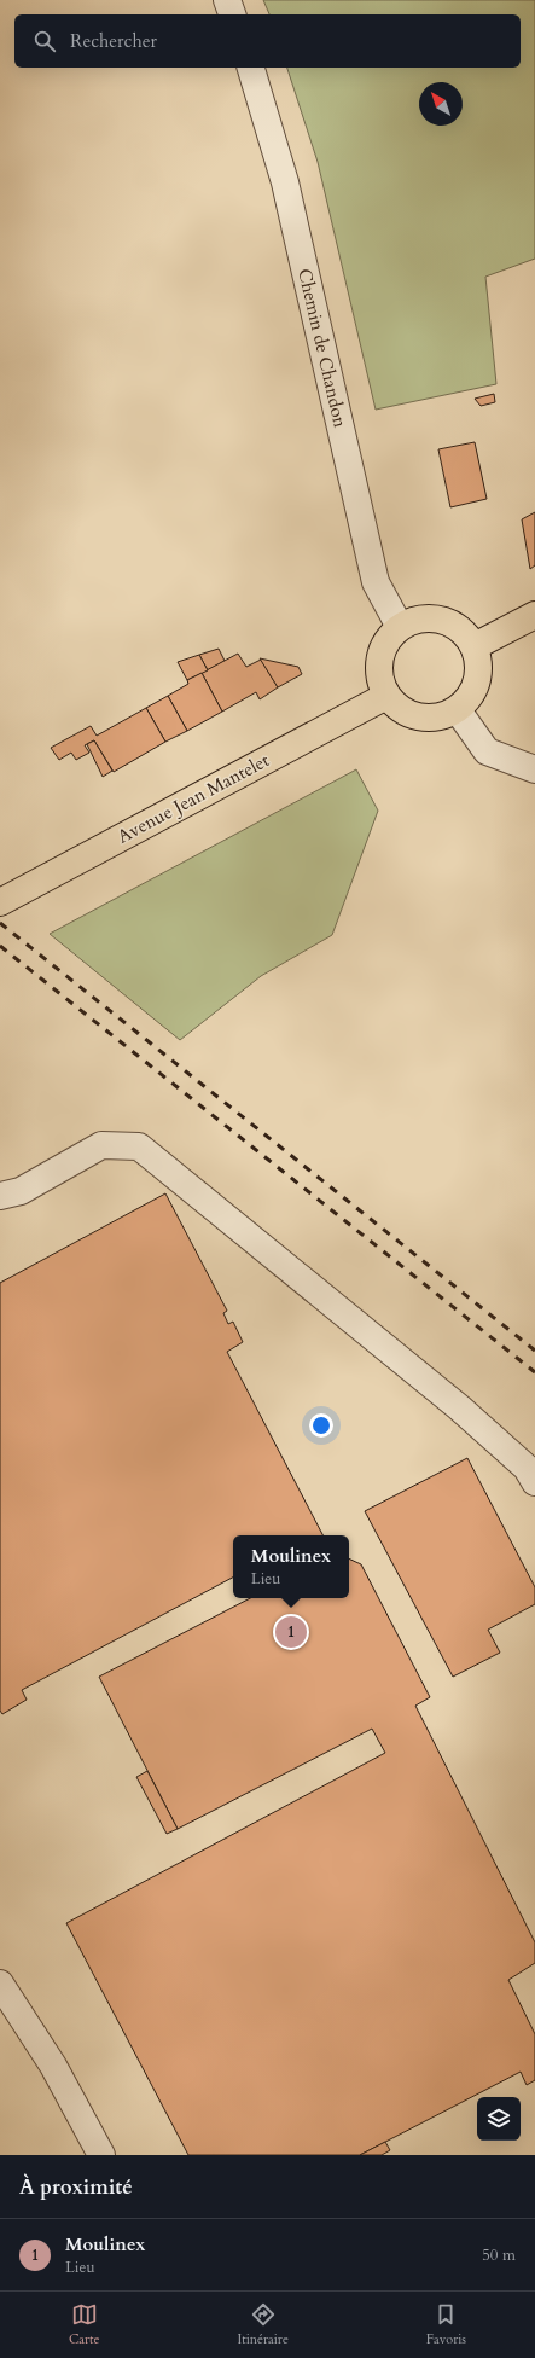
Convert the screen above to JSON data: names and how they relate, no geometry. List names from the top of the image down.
{
  "streets": {
    "main road": ["Avenue Jean Mantelet"],
    "street": ["Chemin de Chandon"]
  },
  "crossings": [
    ["Chemin de Chandon", "Avenue Jean Mantelet"]
  ],
  "north": "top left",
  "page": {
    "search": "Rechercher",
    "popup": ["Moulinex", "Lieu"],
    "pins": "1",
    "heading": "À proximité",
    "list": [
      {
        "mark": "1",
        "name": "Moulinex",
        "note": "Lieu",
        "value": "50 m"
      }
    ],
    "nav": ["Carte", "Itinéraire", "Favoris"]
  }
}
